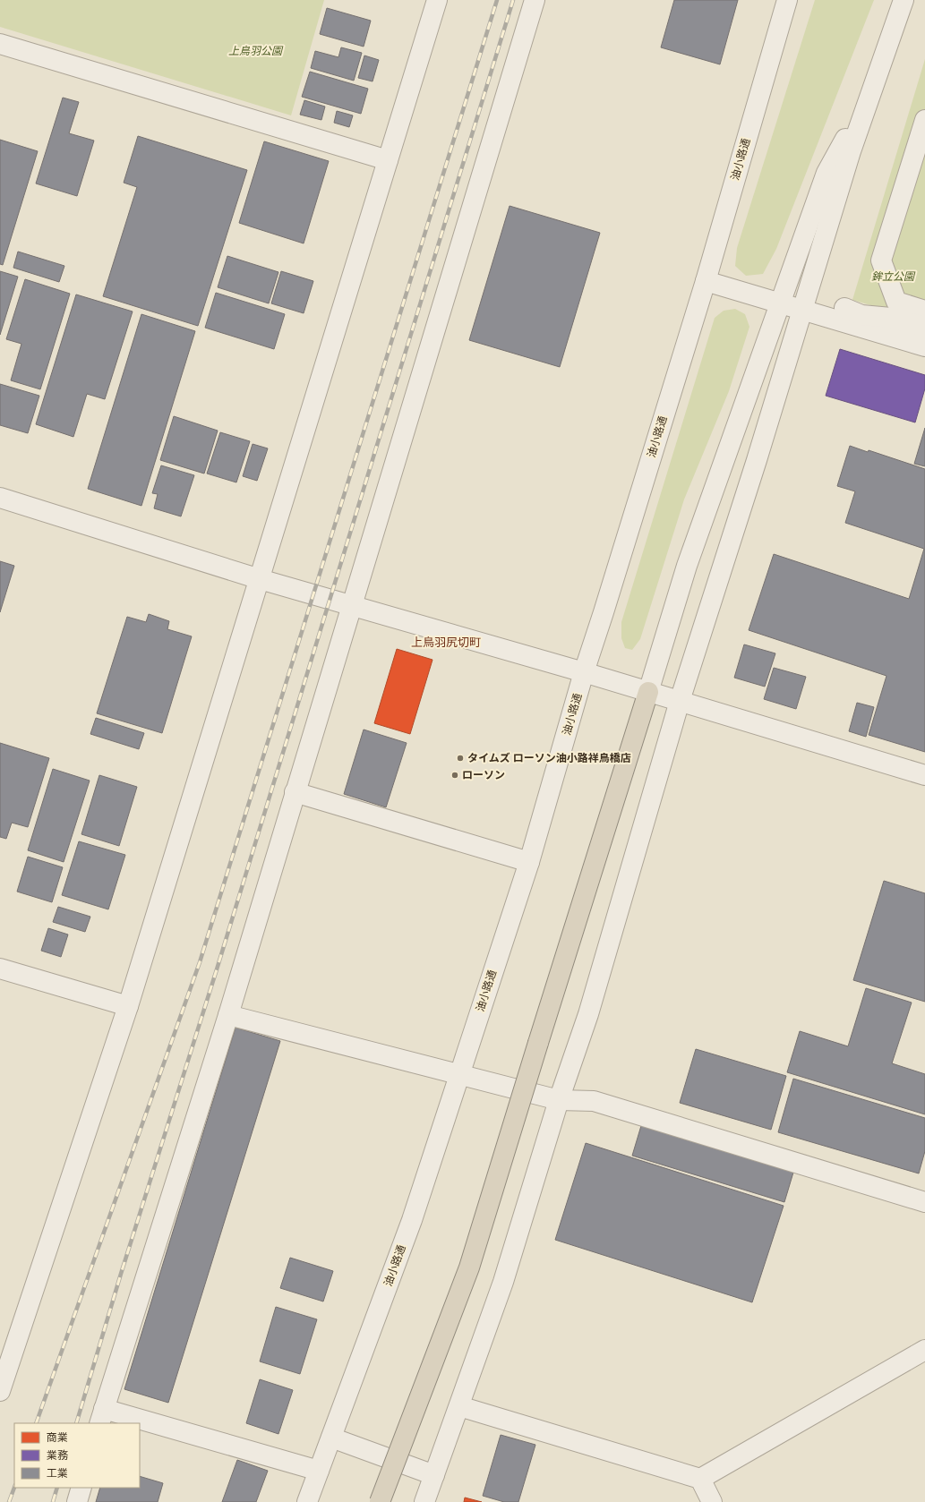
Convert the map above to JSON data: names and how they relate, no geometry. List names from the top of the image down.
{
  "streets": {
    "street": ["油小路通"]
  },
  "districts": ["上鳥羽尻切町"],
  "parks": ["上鳥羽公園", "鉾立公園"],
  "places": ["タイムズ ローソン油小路祥鳥橋店", "ローソン"],
  "legend": ["商業", "業務", "工業"]
}
